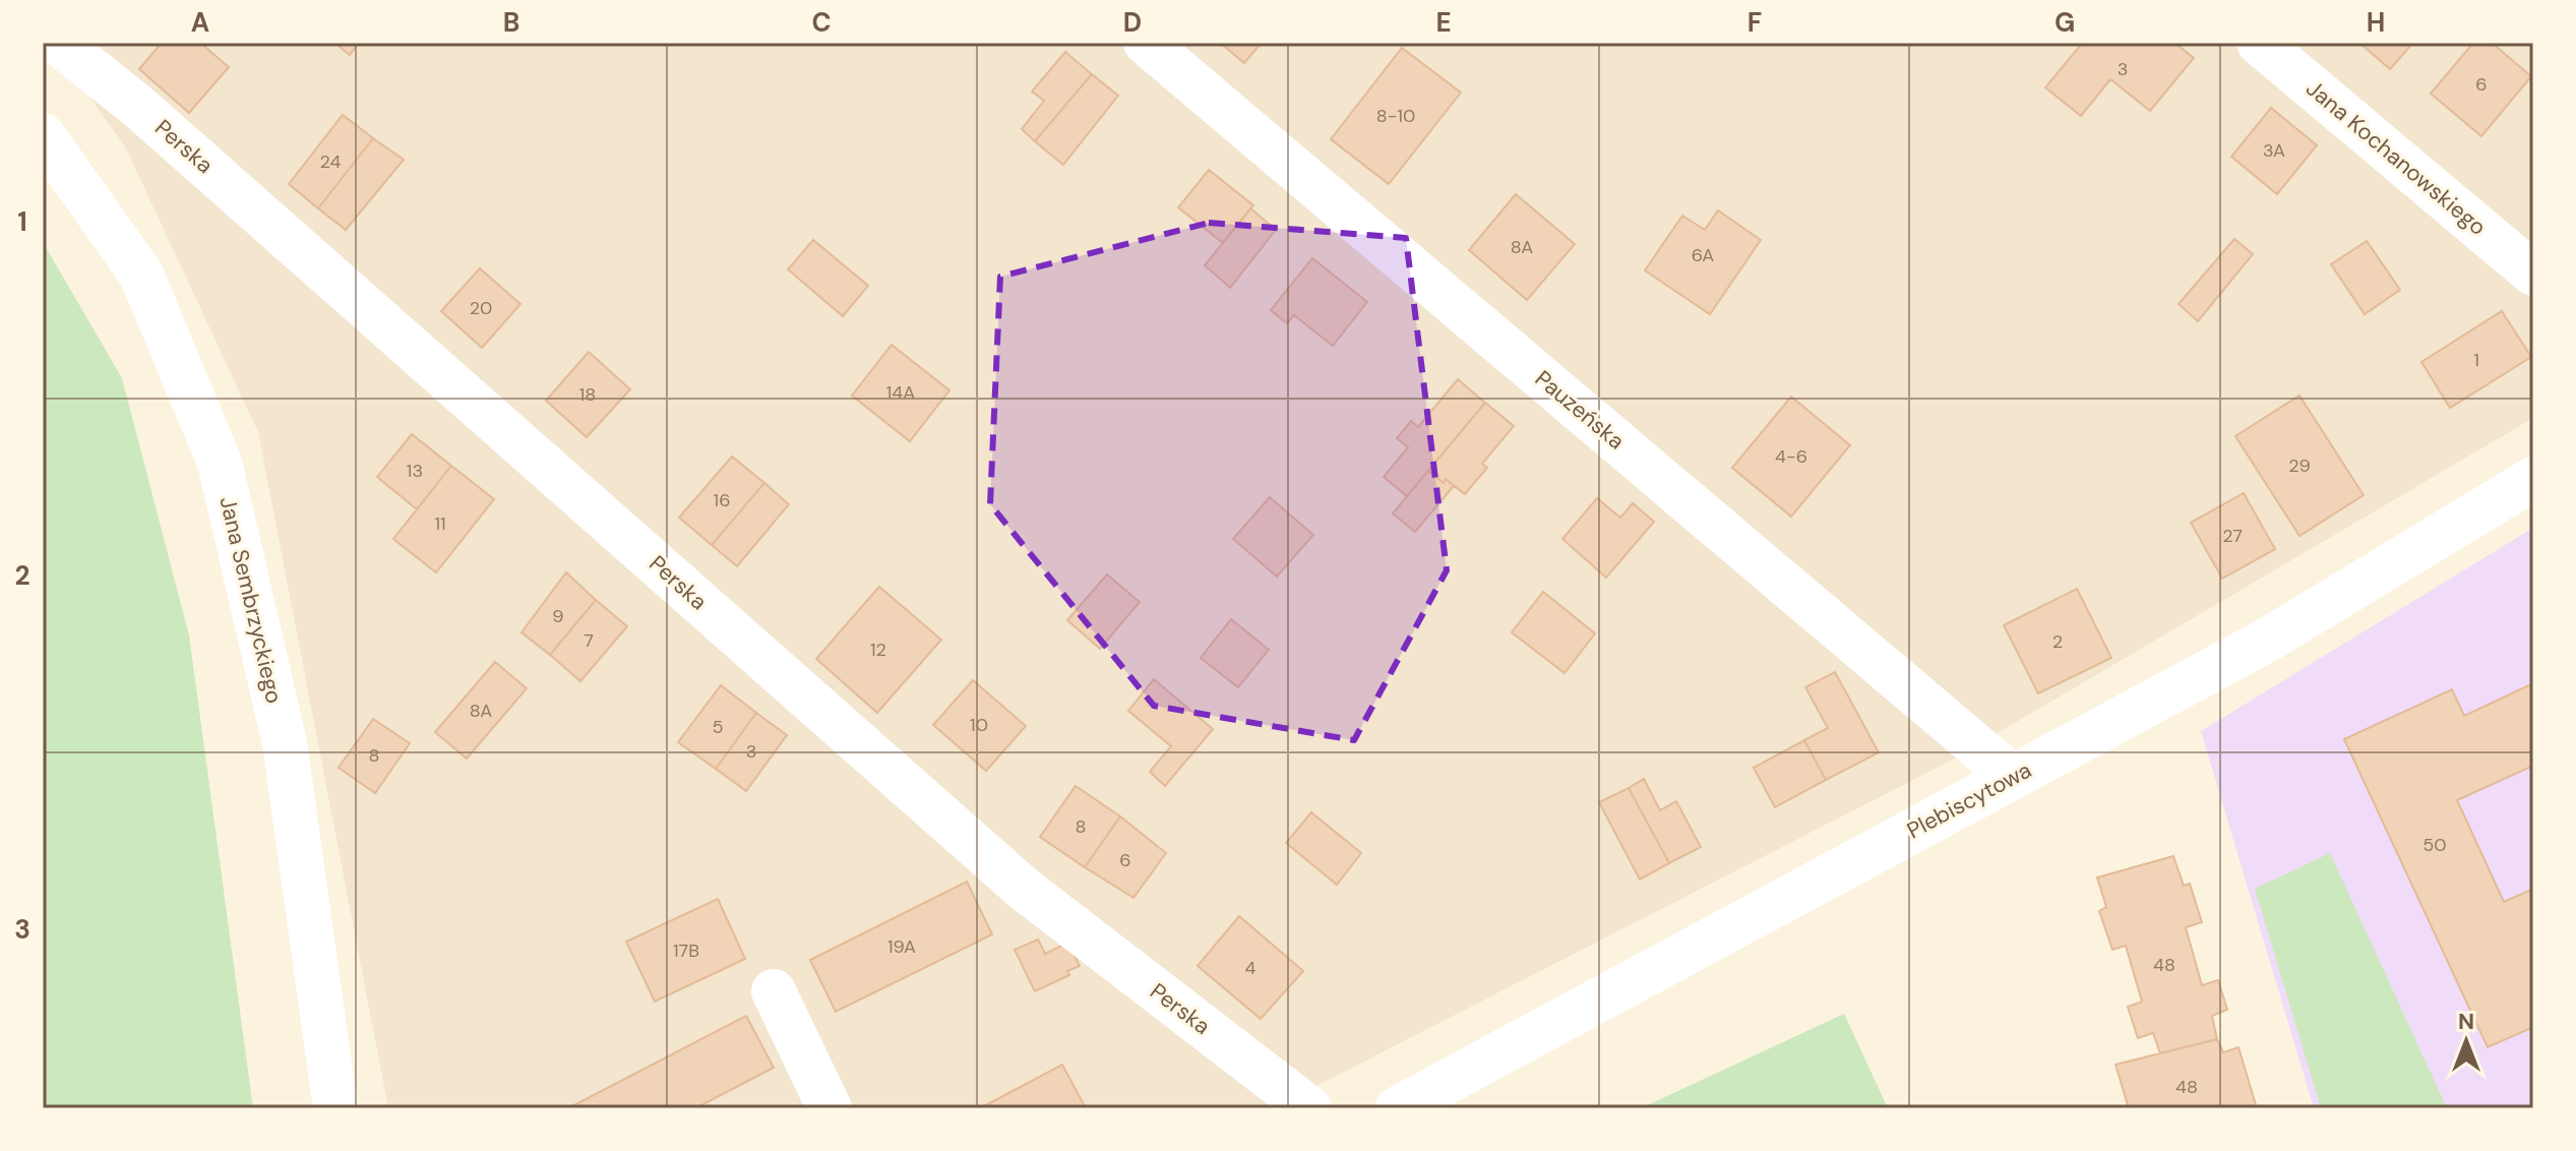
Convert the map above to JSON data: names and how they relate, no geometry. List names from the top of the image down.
{
  "streets": {
    "street": [
      "Perska",
      "Jana Kochanowskiego",
      "Pauzeńska",
      "Jana Sembrzyckiego",
      "Plebiscytowa"
    ]
  },
  "crossings": [
    ["Pauzeńska", "Plebiscytowa"]
  ],
  "house_numbers": [
    "3",
    "6",
    "8-10",
    "3A",
    "24",
    "8A",
    "6A",
    "20",
    "1",
    "14A",
    "18",
    "4-6",
    "29",
    "13",
    "16",
    "11",
    "27",
    "9",
    "7",
    "2",
    "12",
    "8A",
    "10",
    "5",
    "3",
    "8",
    "8",
    "50",
    "6",
    "19A",
    "17B",
    "48",
    "4",
    "48"
  ],
  "north": "top",
  "grid": {
    "columns": [
      "A",
      "B",
      "C",
      "D",
      "E",
      "F",
      "G",
      "H"
    ],
    "rows": ["1", "2", "3"]
  }
}
